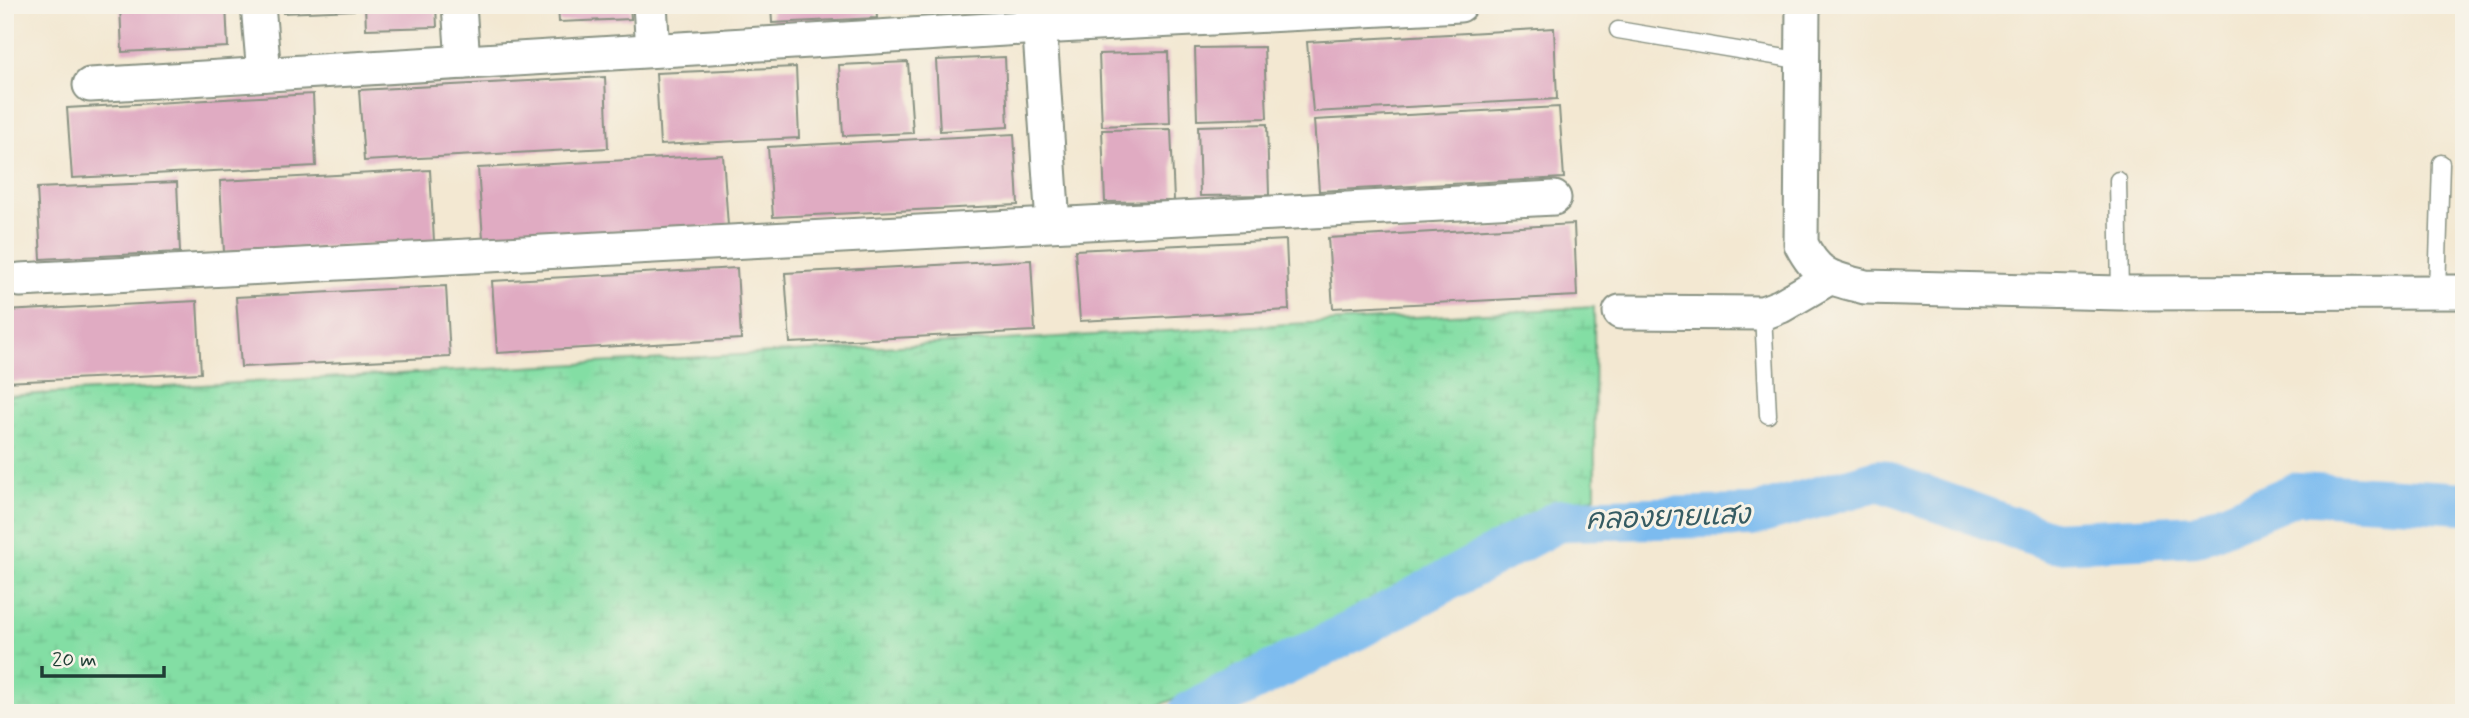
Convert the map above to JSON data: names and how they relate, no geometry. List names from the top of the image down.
{
  "water": ["คลองยายแสง"],
  "scale_bar": "20 m"
}
